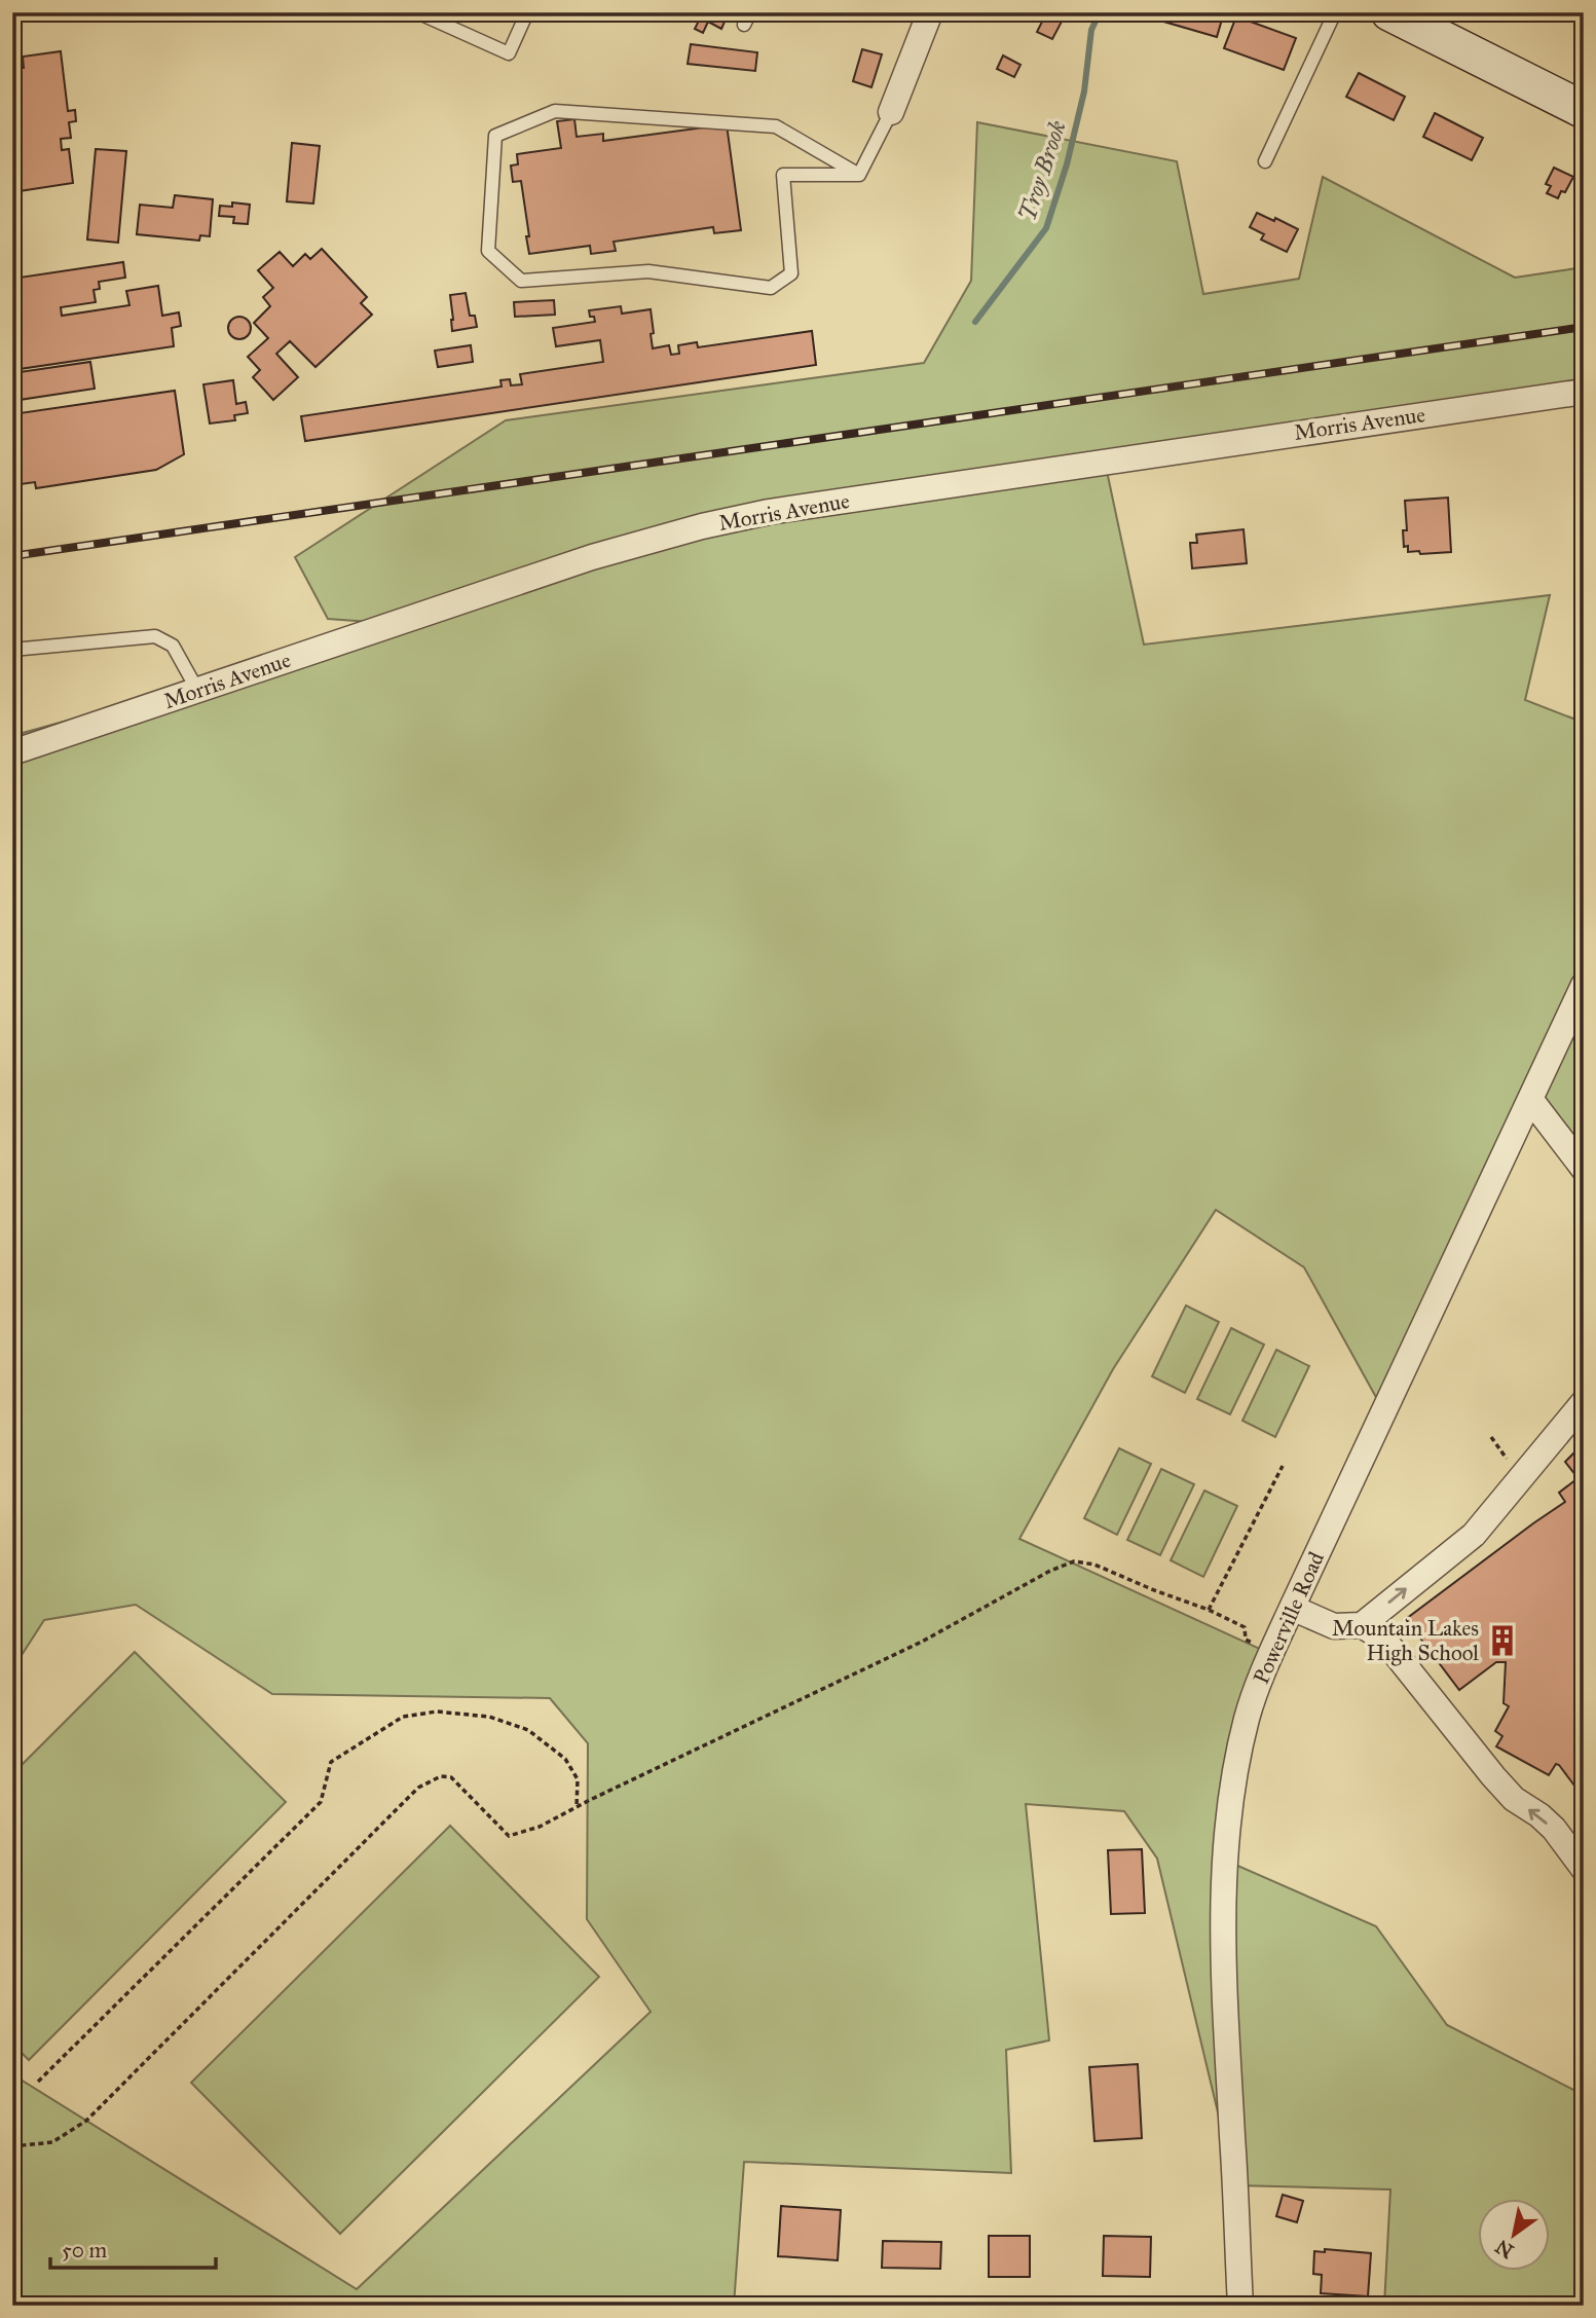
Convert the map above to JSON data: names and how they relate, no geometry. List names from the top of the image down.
{
  "streets": {
    "street": ["Morris Avenue", "Powerville Road"]
  },
  "water": ["Troy Brook"],
  "places": {
    "building": ["Mountain Lakes High School"]
  },
  "scale_bar": "50 m",
  "north": "bottom left"
}
